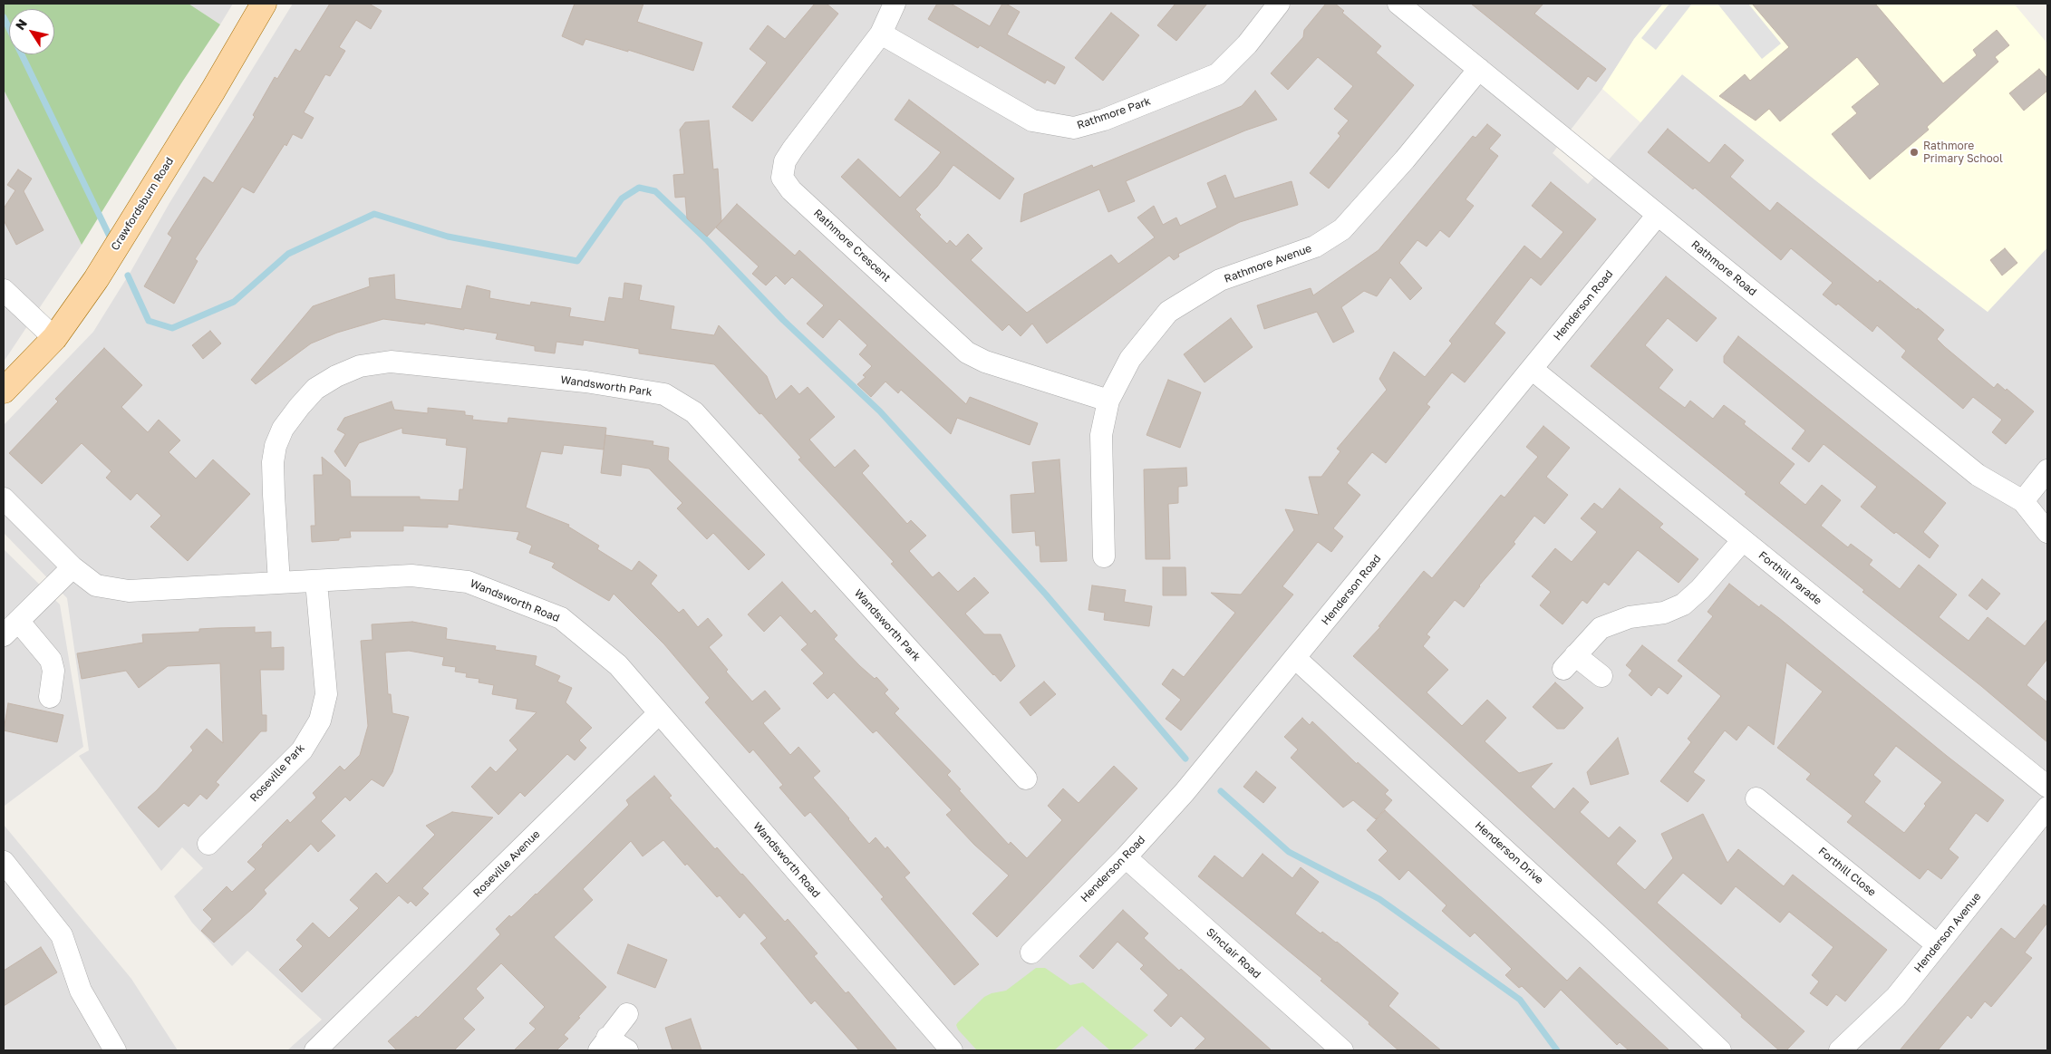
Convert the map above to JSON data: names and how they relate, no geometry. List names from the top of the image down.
{
  "streets": {
    "main road": ["Crawfordsburn Road"],
    "street": [
      "Rathmore Park",
      "Rathmore Crescent",
      "Rathmore Avenue",
      "Rathmore Road",
      "Henderson Road",
      "Wandsworth Park",
      "Forthill Parade",
      "Wandsworth Road",
      "Roseville Park",
      "Henderson Drive",
      "Roseville Avenue",
      "Forthill Close",
      "Henderson Avenue",
      "Sinclair Road"
    ]
  },
  "crossings": [
    ["Rathmore Park", "Rathmore Crescent"],
    ["Rathmore Crescent", "Rathmore Avenue"],
    ["Rathmore Avenue", "Rathmore Road"],
    ["Rathmore Road", "Henderson Road"],
    ["Henderson Road", "Forthill Parade"],
    ["Henderson Road", "Henderson Drive"],
    ["Henderson Road", "Sinclair Road"],
    ["Wandsworth Park", "Wandsworth Road"],
    ["Wandsworth Road", "Roseville Park"],
    ["Wandsworth Road", "Roseville Avenue"],
    ["Forthill Close", "Henderson Avenue"]
  ],
  "places": ["Rathmore Primary School"],
  "north": "top left"
}
